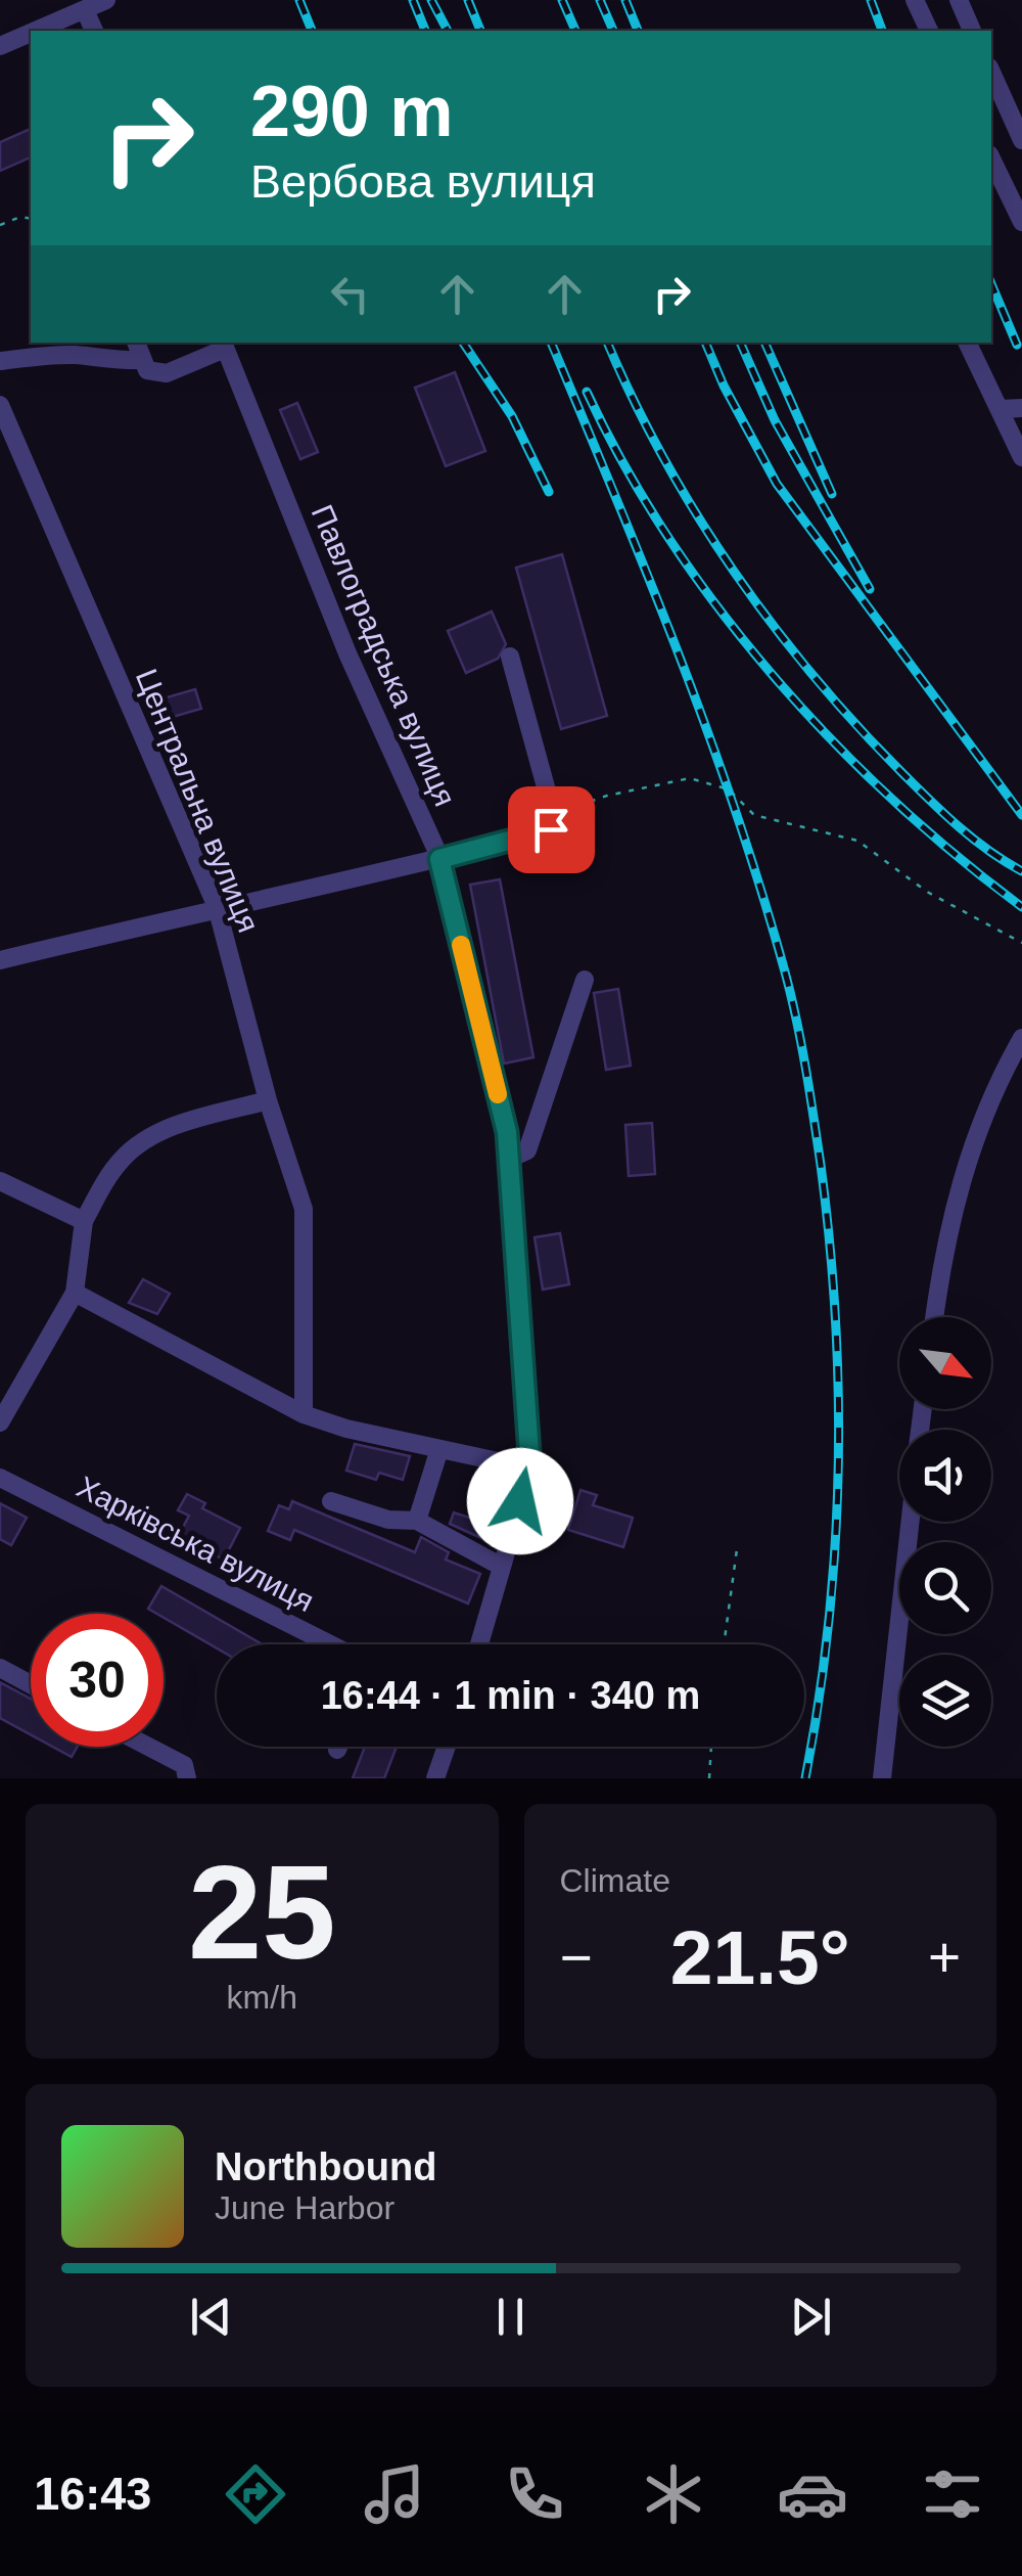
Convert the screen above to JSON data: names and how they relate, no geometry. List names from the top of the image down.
{
  "streets": {
    "street": ["Павлоградська вулиця", "Центральна вулиця", "Харківська вулиця"]
  },
  "north": "bottom right",
  "page": {
    "turn": ["290 m", "Вербова вулиця"],
    "limit": "30",
    "trip": "16:44 · 1 min · 340 m",
    "tile": [
      ["25", "km/h"],
      "Climate"
    ],
    "heat": ["−", "21.5°", "+"],
    "song": ["Northbound", "June Harbor"],
    "tabs": "16:43"
  }
}
